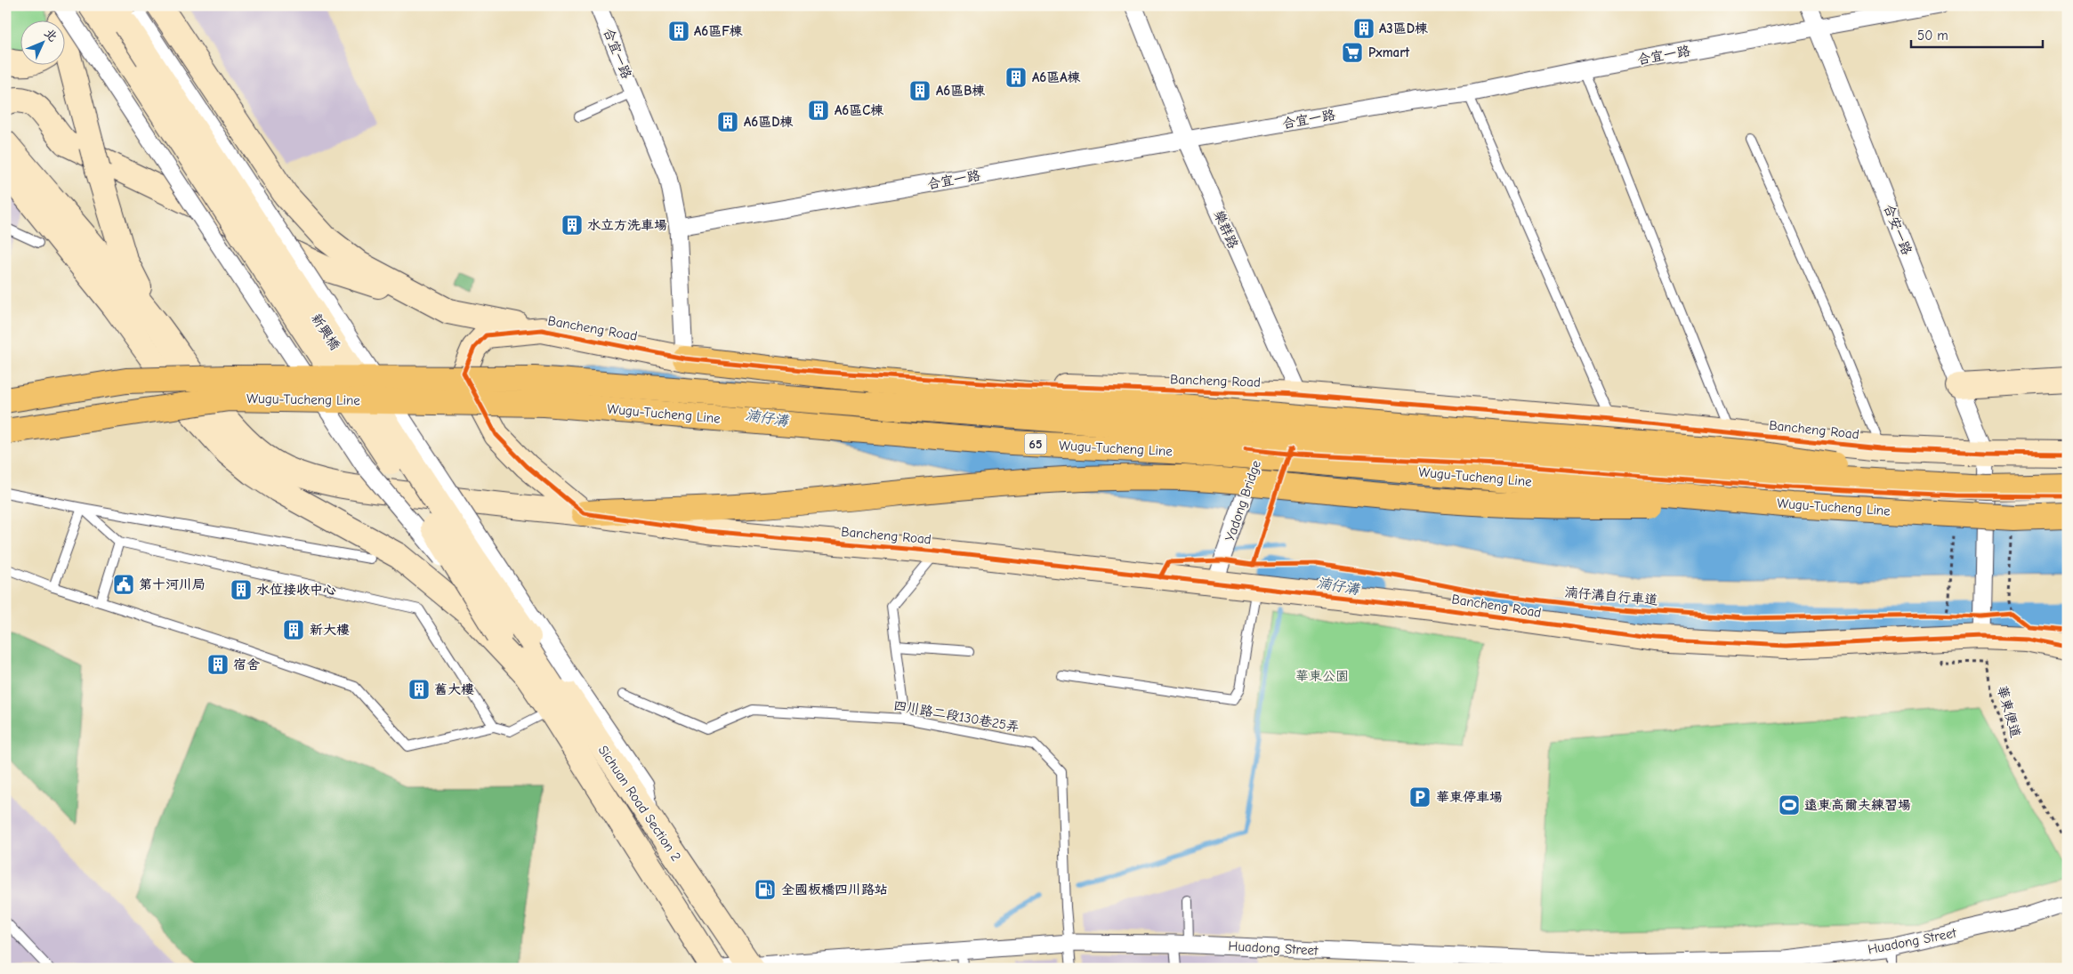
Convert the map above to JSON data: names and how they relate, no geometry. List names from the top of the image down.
{
  "streets": {
    "highway": ["Wugu-Tucheng Line", "65"],
    "main road": ["Bancheng Road", "新興橋", "Sichuan Road Section 2"],
    "street": [
      "合宜一路",
      "樂群路",
      "合安一路",
      "Yadong Bridge",
      "Huadong Street"
    ],
    "lane": ["四川路二段130巷25弄"],
    "path": ["華東便道"],
    "cycle path": ["湳仔溝自行車道"]
  },
  "crossings": [
    ["合宜一路", "樂群路"],
    ["合宜一路", "合安一路"],
    ["合宜一路", "Bancheng Road"],
    ["樂群路", "Bancheng Road"],
    ["樂群路", "Yadong Bridge"],
    ["合安一路", "Bancheng Road"],
    ["Bancheng Road", "Yadong Bridge"],
    ["Bancheng Road", "華東便道"],
    ["新興橋", "Sichuan Road Section 2"],
    ["四川路二段130巷25弄", "Huadong Street"],
    ["Sichuan Road Section 2", "Huadong Street"]
  ],
  "water": ["湳仔溝"],
  "parks": ["華東公園"],
  "places": {
    "building": [
      "A3區D棟",
      "A6區F棟",
      "A6區A棟",
      "A6區B棟",
      "A6區C棟",
      "A6區D棟",
      "水立方洗車場",
      "水位接收中心",
      "新大樓",
      "宿舍",
      "舊大樓"
    ],
    "supermarket": ["Pxmart"],
    "public building": ["第十河川局"],
    "parking": ["華東停車場"],
    "sports": ["遠東高爾夫練習場"],
    "fuel station": ["全國板橋四川路站"]
  },
  "scale_bar": "50 m",
  "north": "top right"
}
